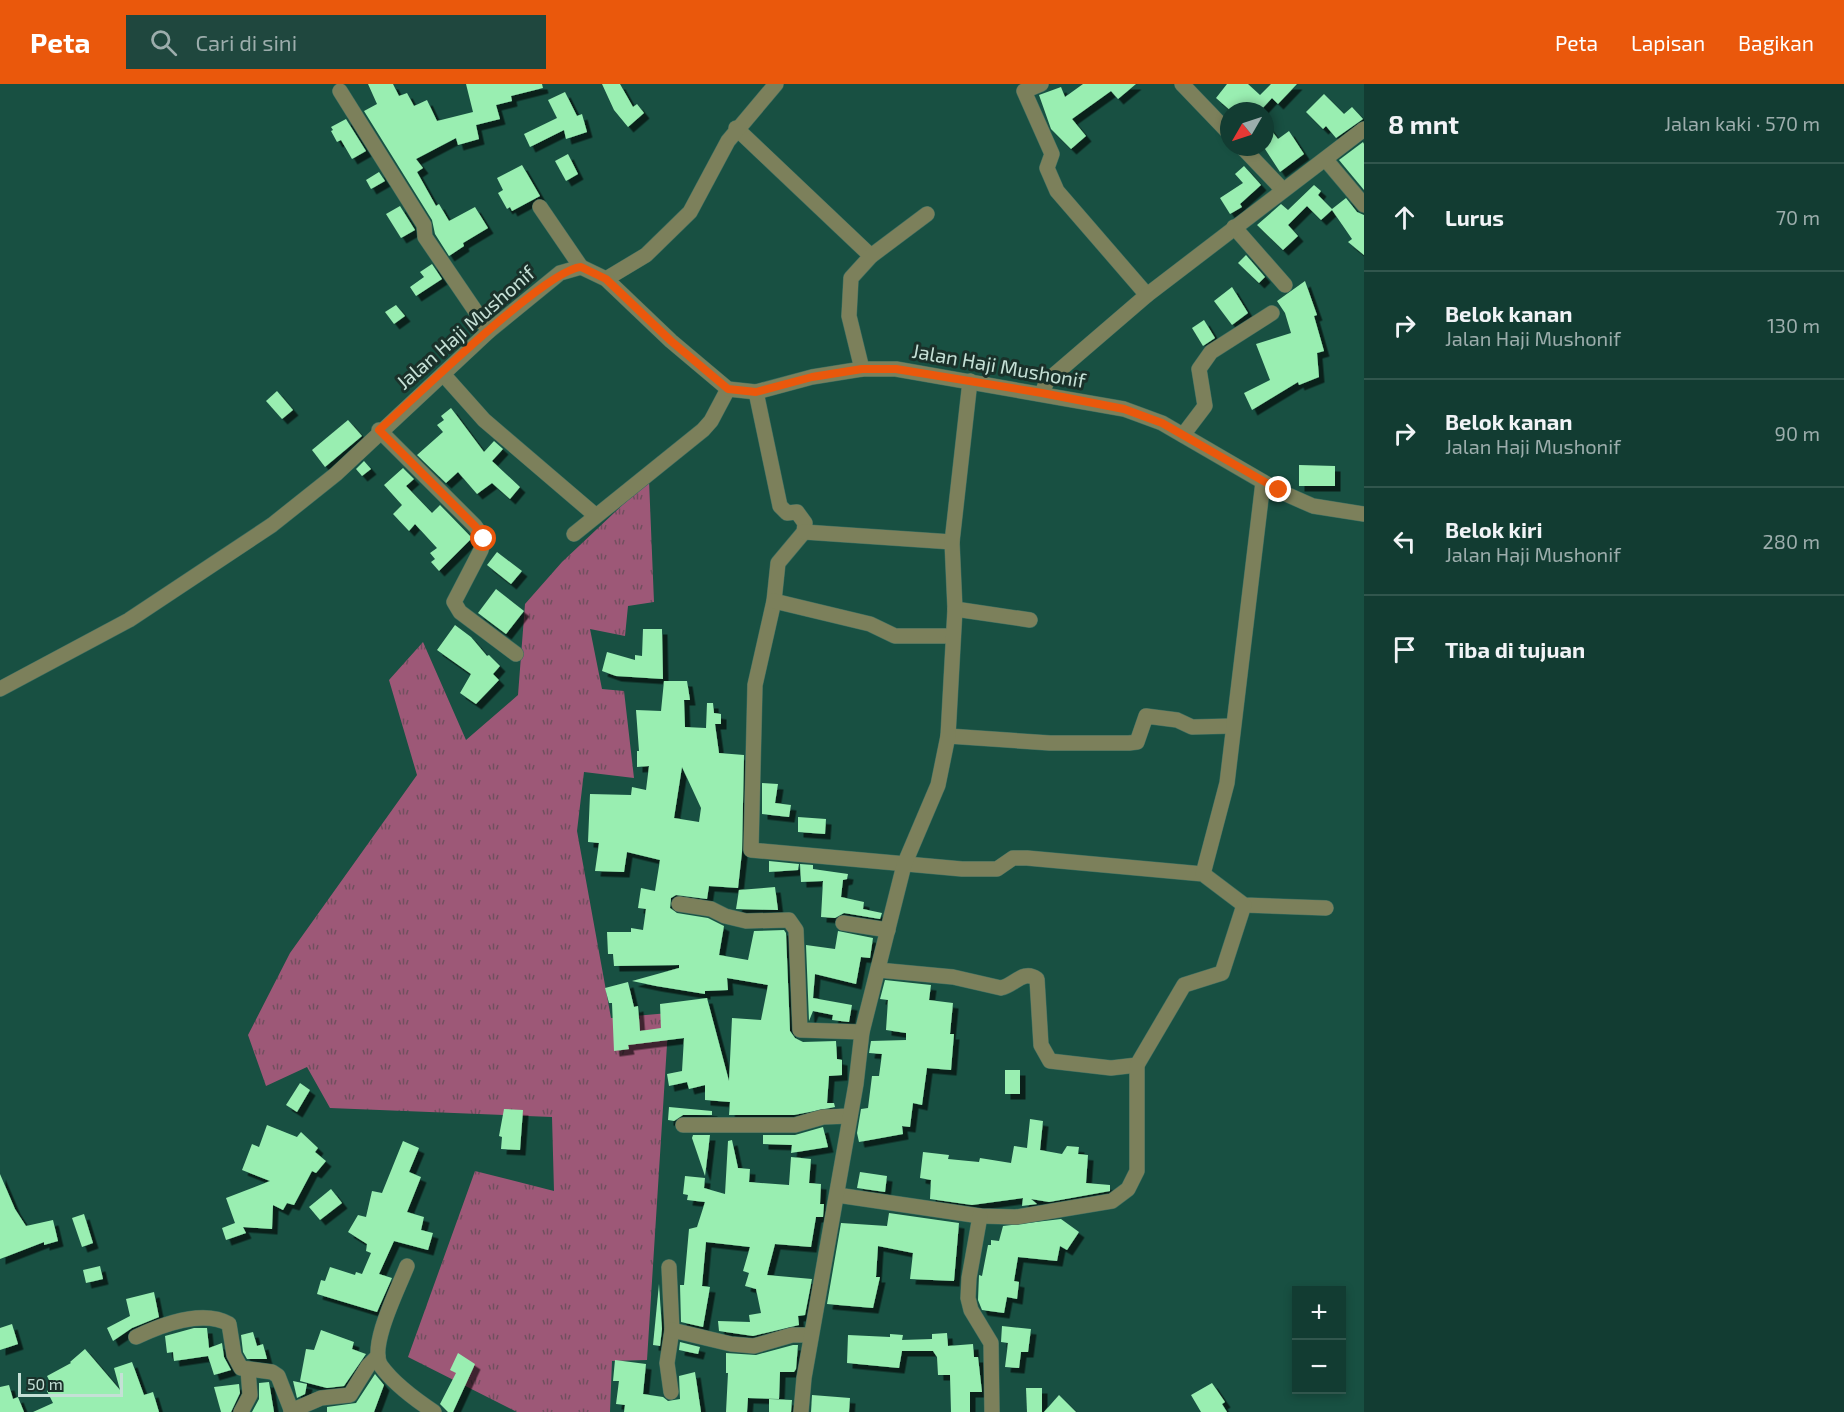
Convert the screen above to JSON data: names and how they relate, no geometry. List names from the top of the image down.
{
  "streets": {
    "street": ["Jalan Haji Mushonif"]
  },
  "scale_bar": "50 m",
  "north": "bottom left",
  "page": {
    "header": "Peta",
    "search": "Cari di sini",
    "nav": ["Peta", "Lapisan", "Bagikan"],
    "heading": ["8 mnt", "Jalan kaki · 570 m"],
    "list": [
      ["Lurus", "70 m"],
      ["Belok kanan", "Jalan Haji Mushonif", "130 m"],
      ["Belok kanan", "Jalan Haji Mushonif", "90 m"],
      ["Belok kiri", "Jalan Haji Mushonif", "280 m"],
      "Tiba di tujuan"
    ],
    "map_buttons": ["+", "−"],
    "scale": "50 m"
  }
}
